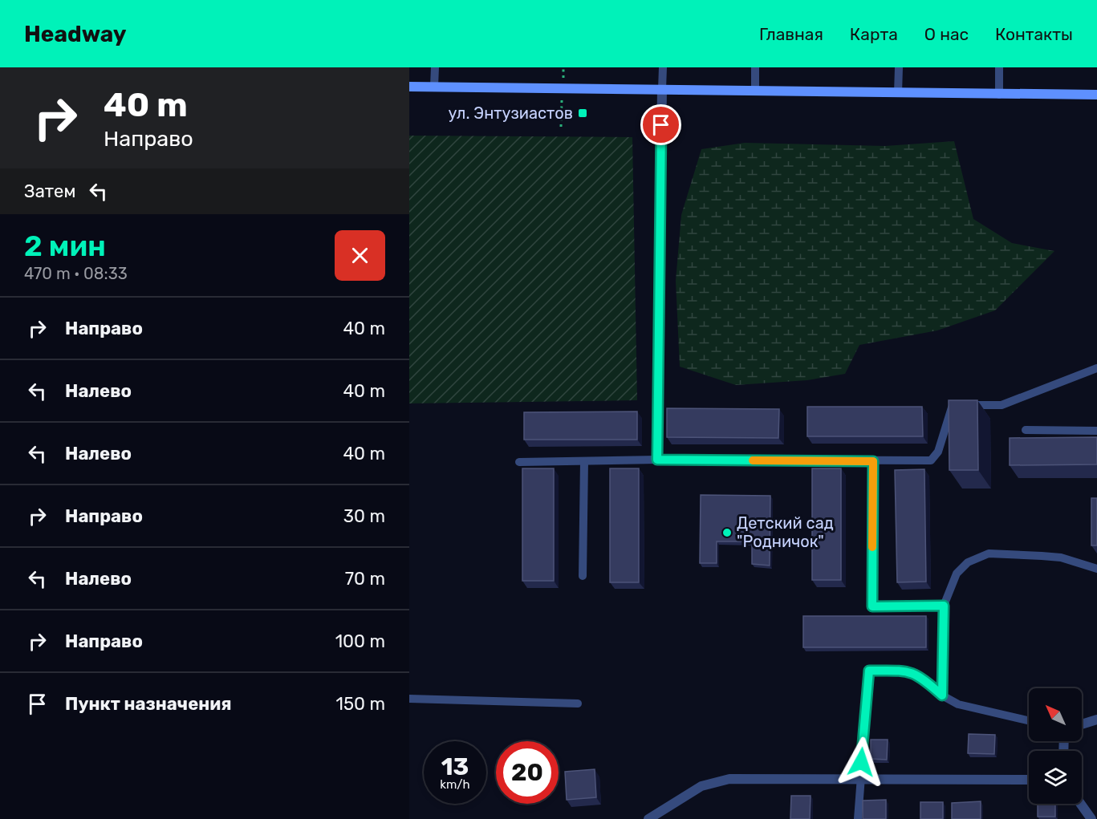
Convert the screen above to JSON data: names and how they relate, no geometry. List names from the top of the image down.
{
  "places": {
    "transit": ["ул. Энтузиастов"],
    "other": ["Детский сад \"Родничок\""]
  },
  "north": "top left",
  "page": {
    "header": "Headway",
    "nav": [
      "Главная",
      "Карта",
      "О нас",
      "Контакты"
    ],
    "turn": ["40 m", "Направо"],
    "then": "Затем",
    "heading": ["2 мин", "470 m · 08:33"],
    "list": [
      {
        "name": "Направо",
        "value": "40 m"
      },
      {
        "name": "Налево",
        "value": "40 m"
      },
      {
        "name": "Налево",
        "value": "40 m"
      },
      {
        "name": "Направо",
        "value": "30 m"
      },
      {
        "name": "Налево",
        "value": "70 m"
      },
      {
        "name": "Направо",
        "value": "100 m"
      },
      {
        "name": "Пункт назначения",
        "value": "150 m"
      }
    ],
    "speed": "13 km/h",
    "limit": "20"
  }
}
